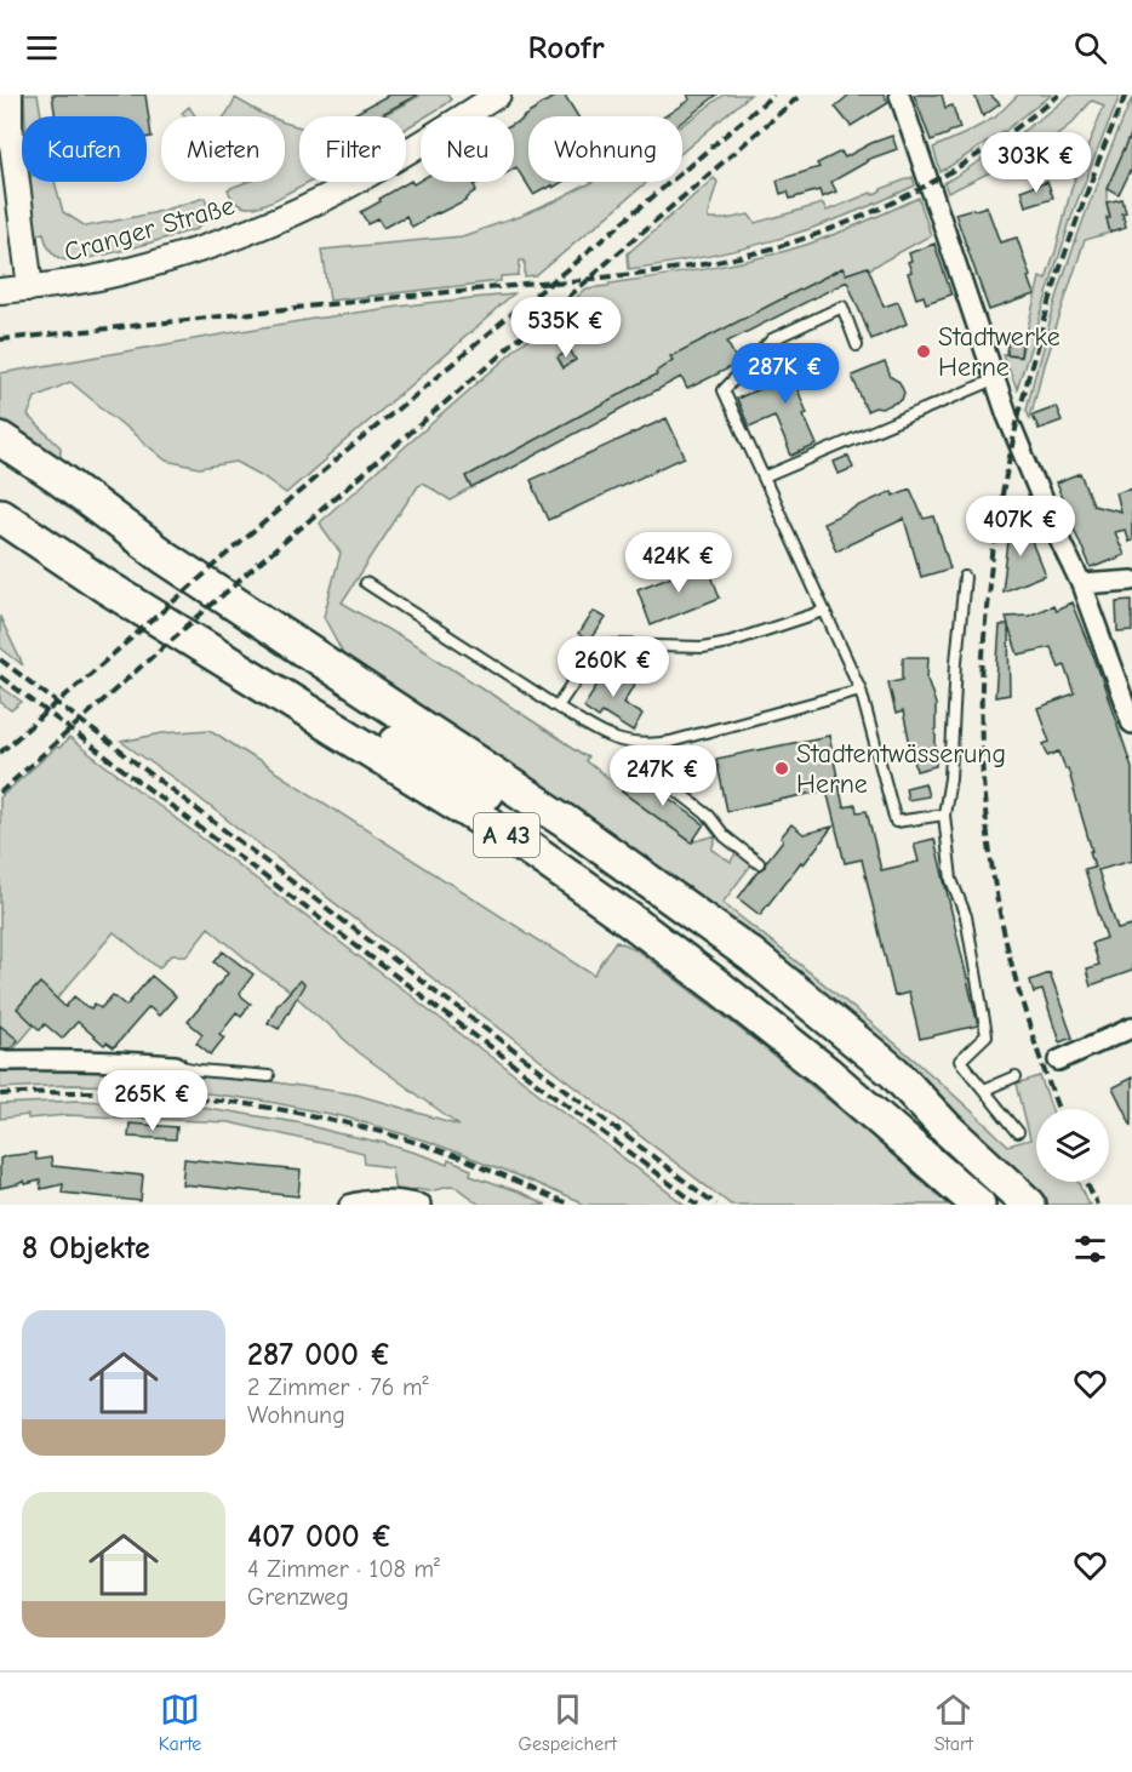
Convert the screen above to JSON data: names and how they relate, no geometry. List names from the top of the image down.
{
  "streets": {
    "highway": ["A 43"],
    "street": ["Cranger Straße"]
  },
  "places": ["Stadtwerke Herne", "Stadtentwässerung Herne"],
  "page": {
    "header": "Roofr",
    "chip": [
      "Kaufen",
      "Mieten",
      "Filter",
      "Neu",
      "Wohnung"
    ],
    "price": [
      "303K €",
      "535K €",
      "287K €",
      "407K €",
      "424K €",
      "260K €",
      "247K €",
      "265K €"
    ],
    "heading": "8 Objekte",
    "list": [
      {
        "name": "287 000 €",
        "note": "2 Zimmer · 76 m² · Wohnung"
      },
      {
        "name": "407 000 €",
        "note": "4 Zimmer · 108 m² · Grenzweg"
      }
    ],
    "tabs": ["Karte", "Gespeichert", "Start"]
  }
}
